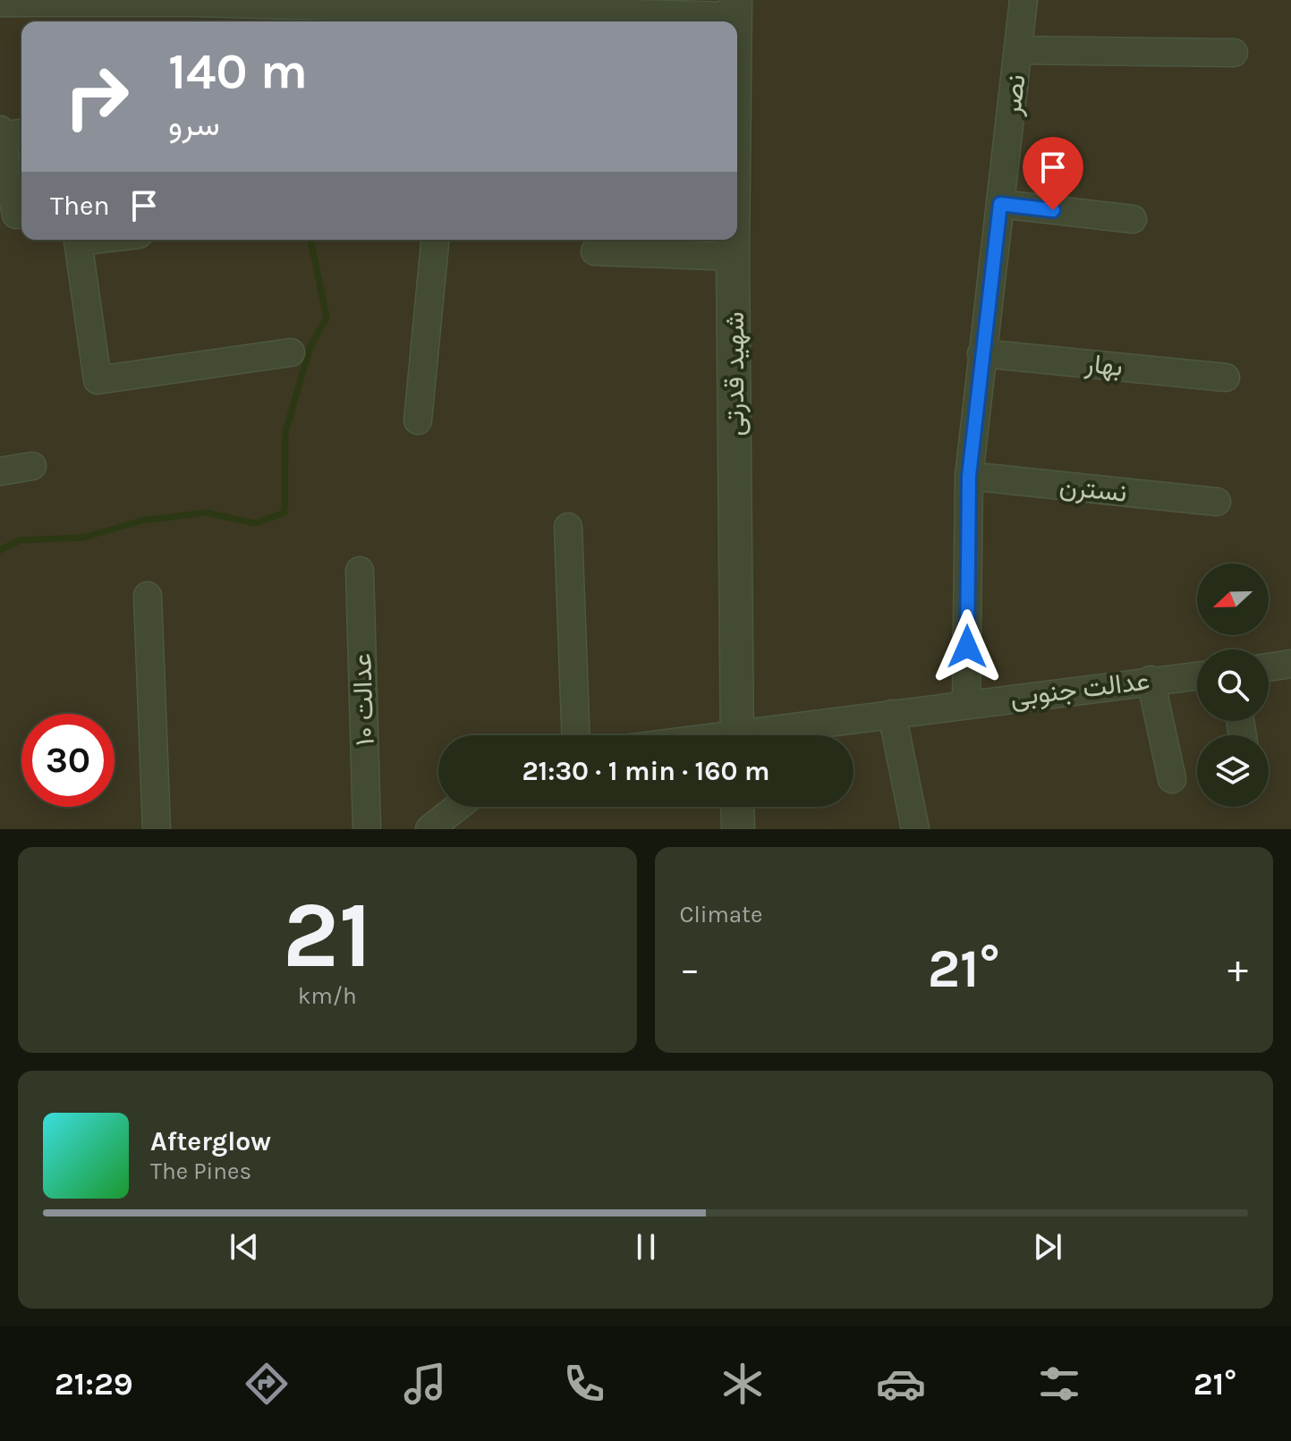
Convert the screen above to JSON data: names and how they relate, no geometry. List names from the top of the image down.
{
  "streets": {
    "street": [
      "نصر",
      "بهار",
      "شهید قدرتی",
      "نسترن",
      "عدالت جنوبی",
      "عدالت ۱۰"
    ]
  },
  "crossings": [
    ["نصر", "بهار"],
    ["نصر", "نسترن"],
    ["نصر", "عدالت جنوبی"]
  ],
  "north": "left",
  "page": {
    "turn": ["140 m", "سرو"],
    "then": "Then",
    "limit": "30",
    "trip": "21:30 · 1 min · 160 m",
    "tile": [
      ["21", "km/h"],
      "Climate"
    ],
    "heat": ["−", "21°", "+"],
    "song": ["Afterglow", "The Pines"],
    "tabs": ["21:29", "21°"]
  }
}
